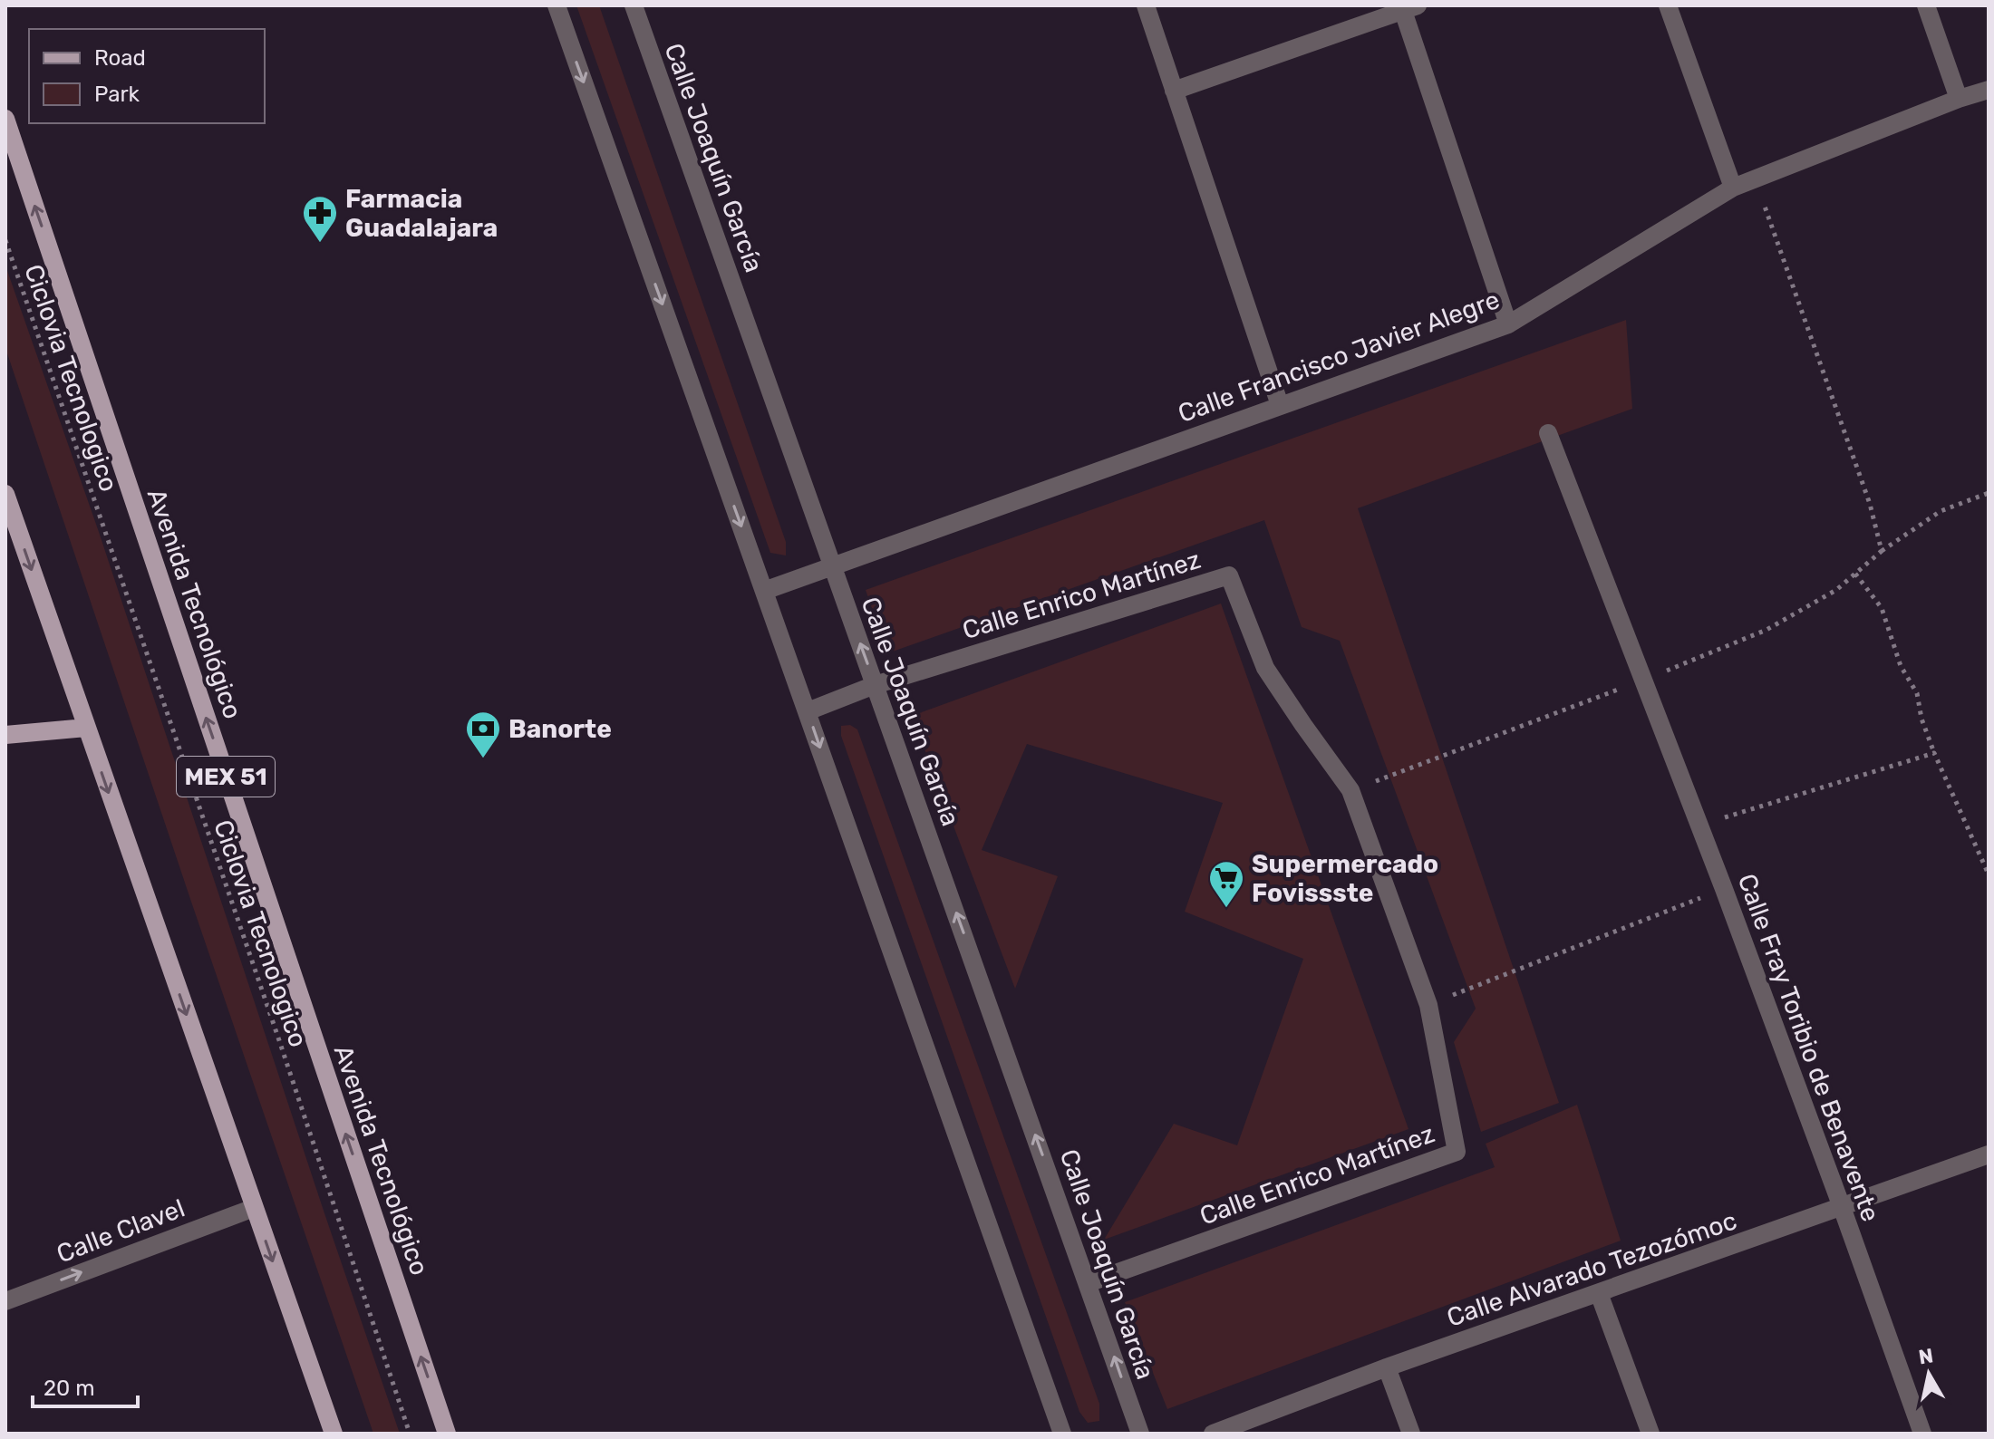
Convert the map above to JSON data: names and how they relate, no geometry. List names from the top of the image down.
{
  "streets": {
    "main road": ["Avenida Tecnológico", "MEX 51"],
    "street": [
      "Calle Joaquín García",
      "Calle Francisco Javier Alegre",
      "Calle Enrico Martínez",
      "Calle Fray Toribio de Benavente",
      "Calle Clavel",
      "Calle Alvarado Tezozómoc"
    ],
    "path": ["Ciclovia Tecnologico"]
  },
  "crossings": [
    ["Calle Joaquín García", "Calle Francisco Javier Alegre"],
    ["Calle Joaquín García", "Calle Enrico Martínez"],
    ["Calle Fray Toribio de Benavente", "Calle Alvarado Tezozómoc"]
  ],
  "one_way": ["Calle Clavel"],
  "places": {
    "pharmacy": ["Farmacia Guadalajara"],
    "bank": ["Banorte"],
    "supermarket": ["Supermercado Fovissste"]
  },
  "legend": ["Road", "Park"],
  "scale_bar": "20 m",
  "north": "top"
}
